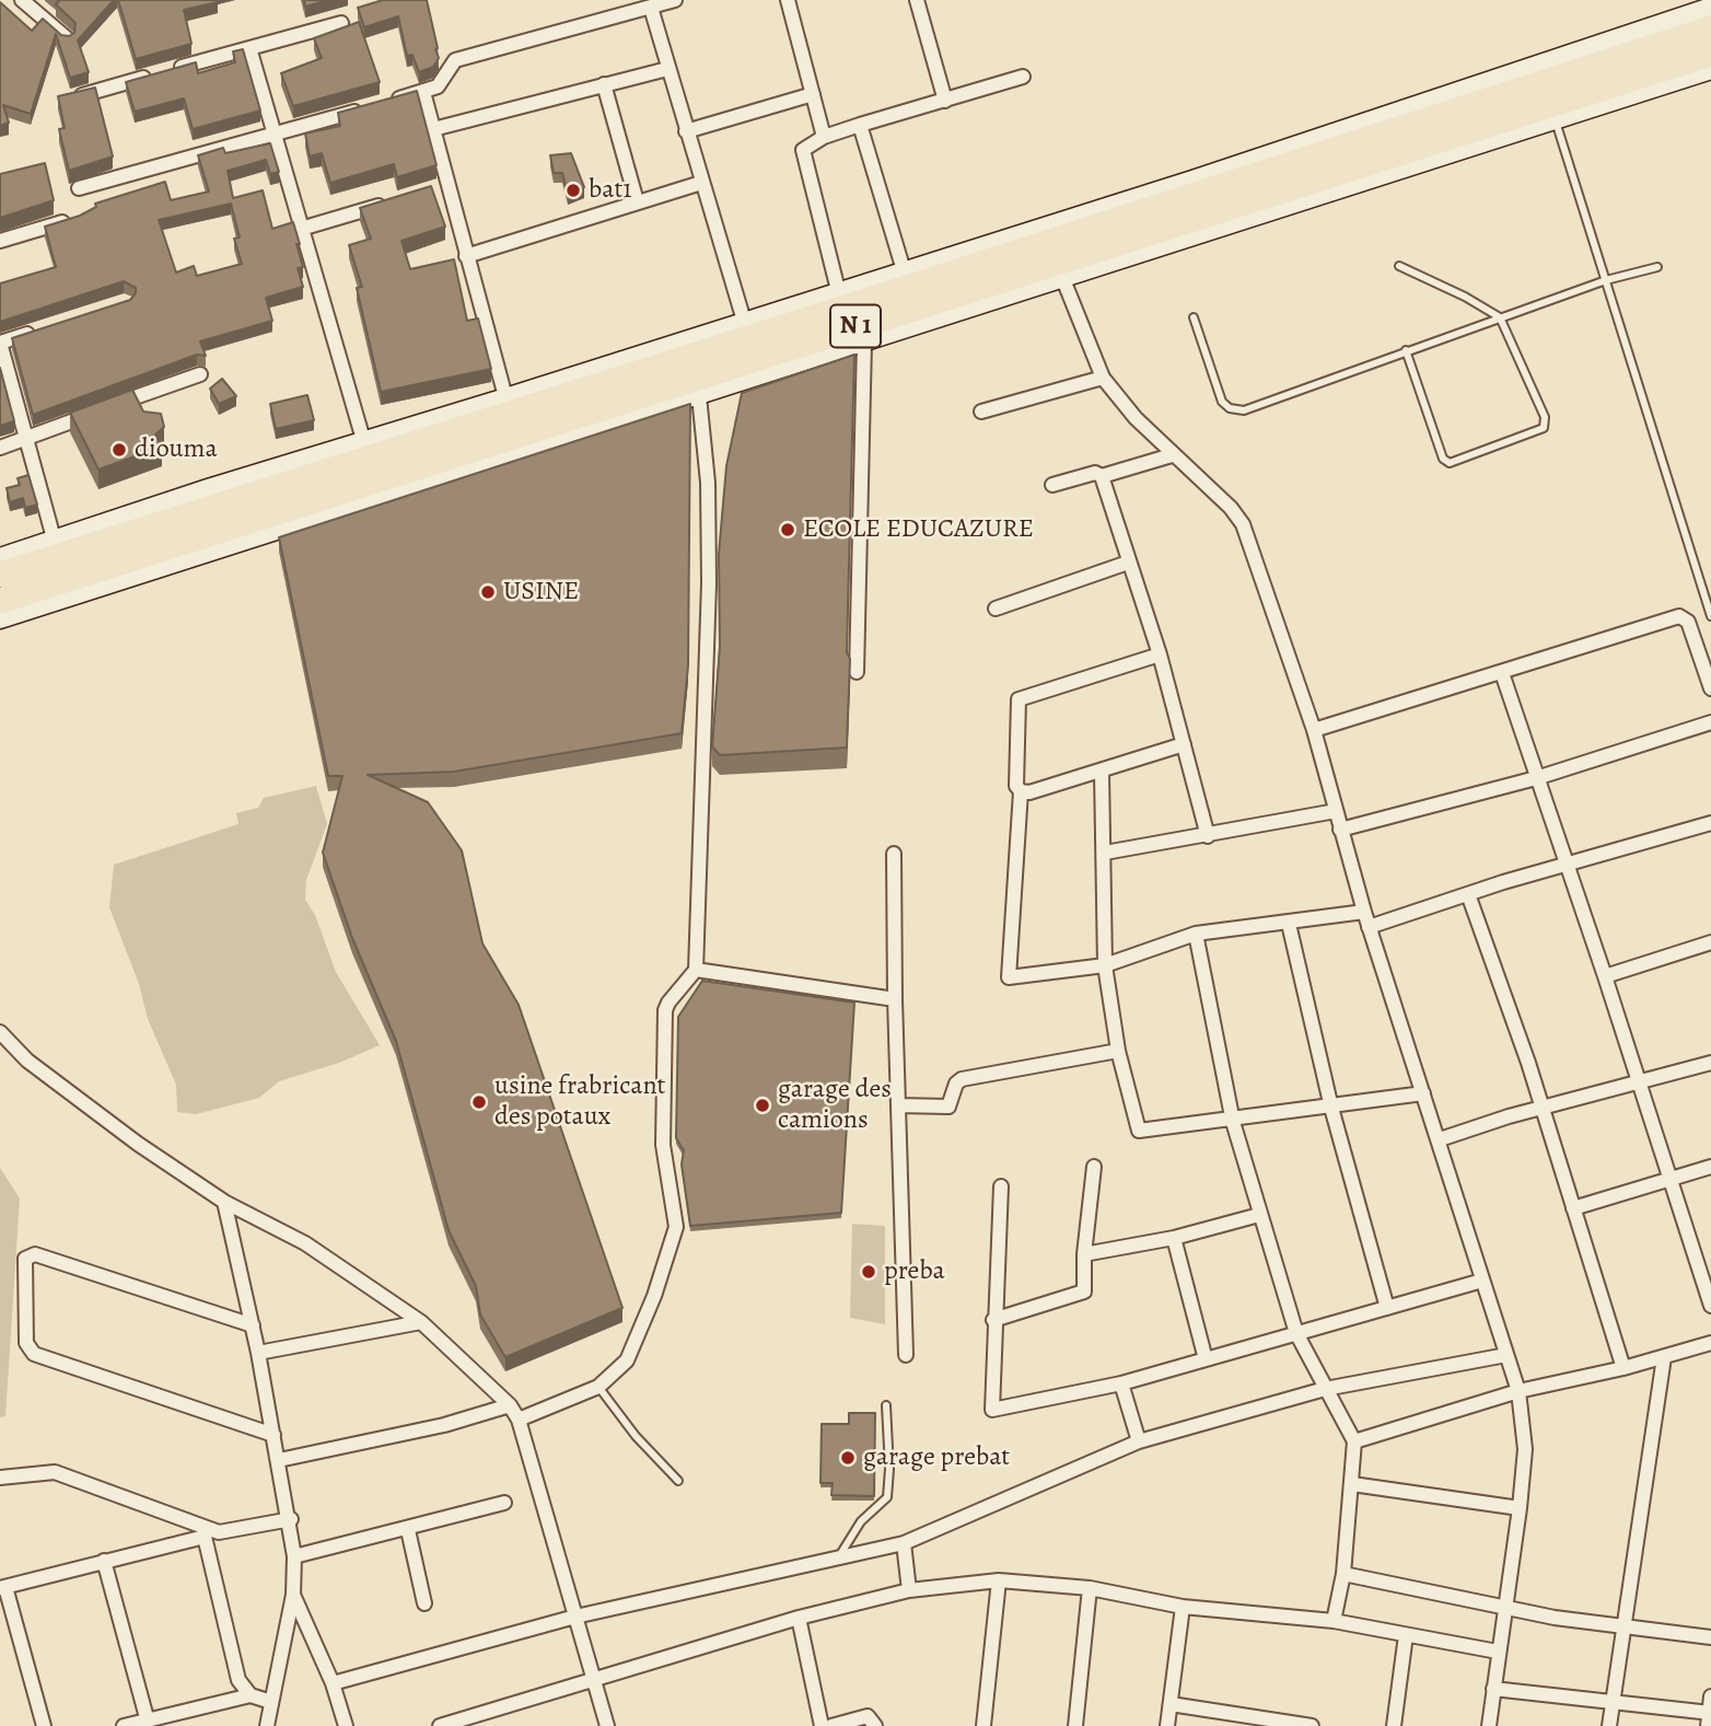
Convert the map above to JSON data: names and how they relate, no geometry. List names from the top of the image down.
{
  "streets": {
    "highway": ["N 1"]
  },
  "places": [
    "bat1",
    "diouma",
    "ECOLE EDUCAZURE",
    "USINE",
    "usine frabricant des potaux",
    "garage des camions",
    "preba",
    "garage prebat"
  ]
}
